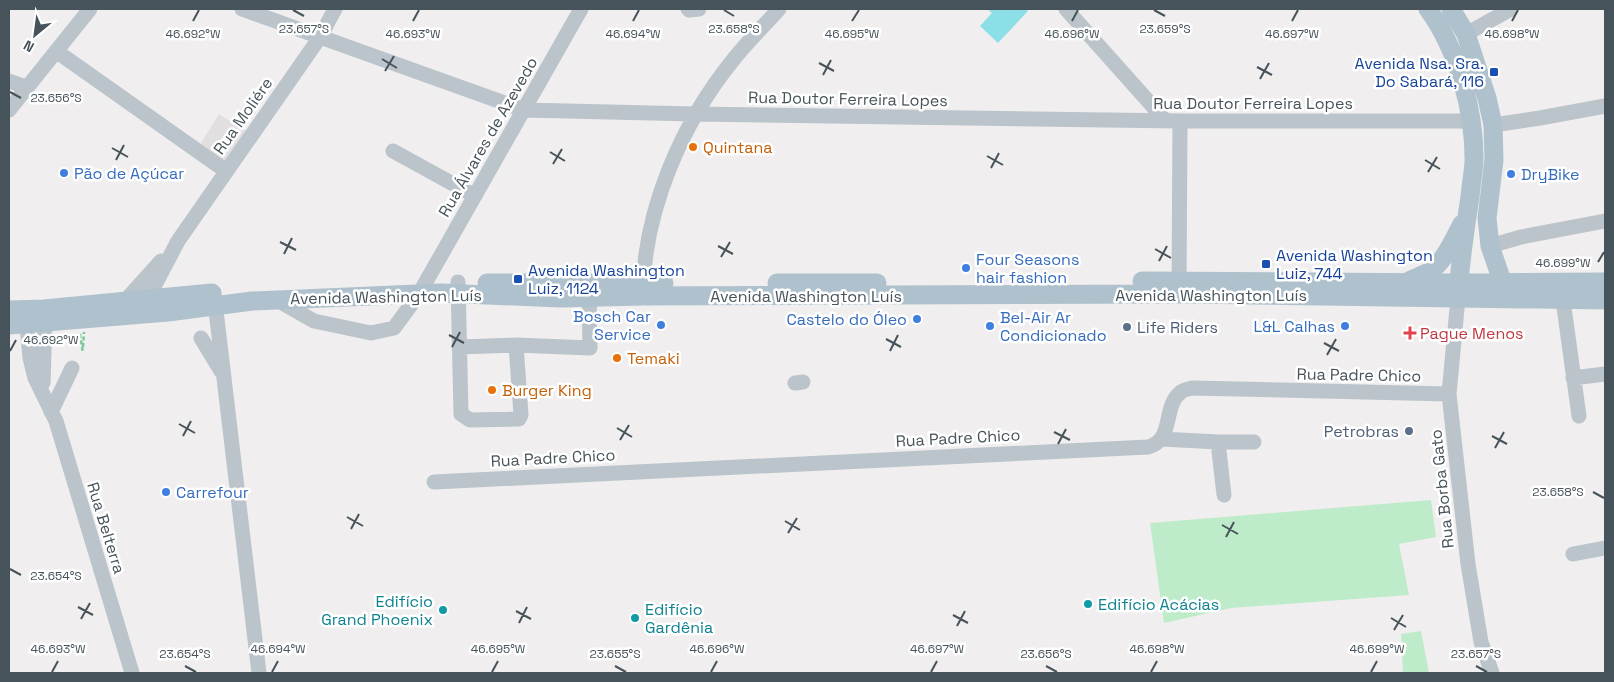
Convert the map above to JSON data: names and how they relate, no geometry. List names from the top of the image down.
{
  "streets": {
    "main road": ["Avenida Washington Luís"],
    "street": [
      "Rua Doutor Ferreira Lopes",
      "Rua Moliére",
      "Rua Álvares de Azevedo",
      "Rua Padre Chico",
      "Rua Borba Gato",
      "Rua Belterra"
    ]
  },
  "crossings": [
    ["Rua Doutor Ferreira Lopes", "Rua Moliére"],
    ["Rua Doutor Ferreira Lopes", "Rua Álvares de Azevedo"],
    ["Rua Moliére", "Avenida Washington Luís"],
    ["Rua Álvares de Azevedo", "Avenida Washington Luís"],
    ["Avenida Washington Luís", "Rua Borba Gato"],
    ["Avenida Washington Luís", "Rua Belterra"],
    ["Rua Padre Chico", "Rua Borba Gato"]
  ],
  "places": {
    "transit": ["Avenida Nsa. Sra. Do Sabará, 116", "Avenida Washington Luiz, 744", "Avenida Washington Luiz, 1124"],
    "other": [
      "Quintana",
      "Pão de Açúcar",
      "DryBike",
      "Four Seasons hair fashion",
      "Castelo do Óleo",
      "Bosch Car Service",
      "Bel-Air Ar Condicionado",
      "L&L Calhas",
      "Life Riders",
      "Temaki",
      "Burger King",
      "Petrobras",
      "Carrefour",
      "Edifício Acácias",
      "Edifício Grand Phoenix",
      "Edifício Gardênia"
    ],
    "health": ["Pague Menos"]
  },
  "north": "bottom left",
  "coordinates": [
    "23.657°S",
    "23.659°S",
    "23.658°S",
    "46.692°W",
    "46.693°W",
    "46.694°W",
    "46.695°W",
    "46.696°W",
    "46.697°W",
    "46.698°W",
    "23.656°S",
    "46.699°W",
    "23.654°S",
    "23.655°S"
  ]
}
